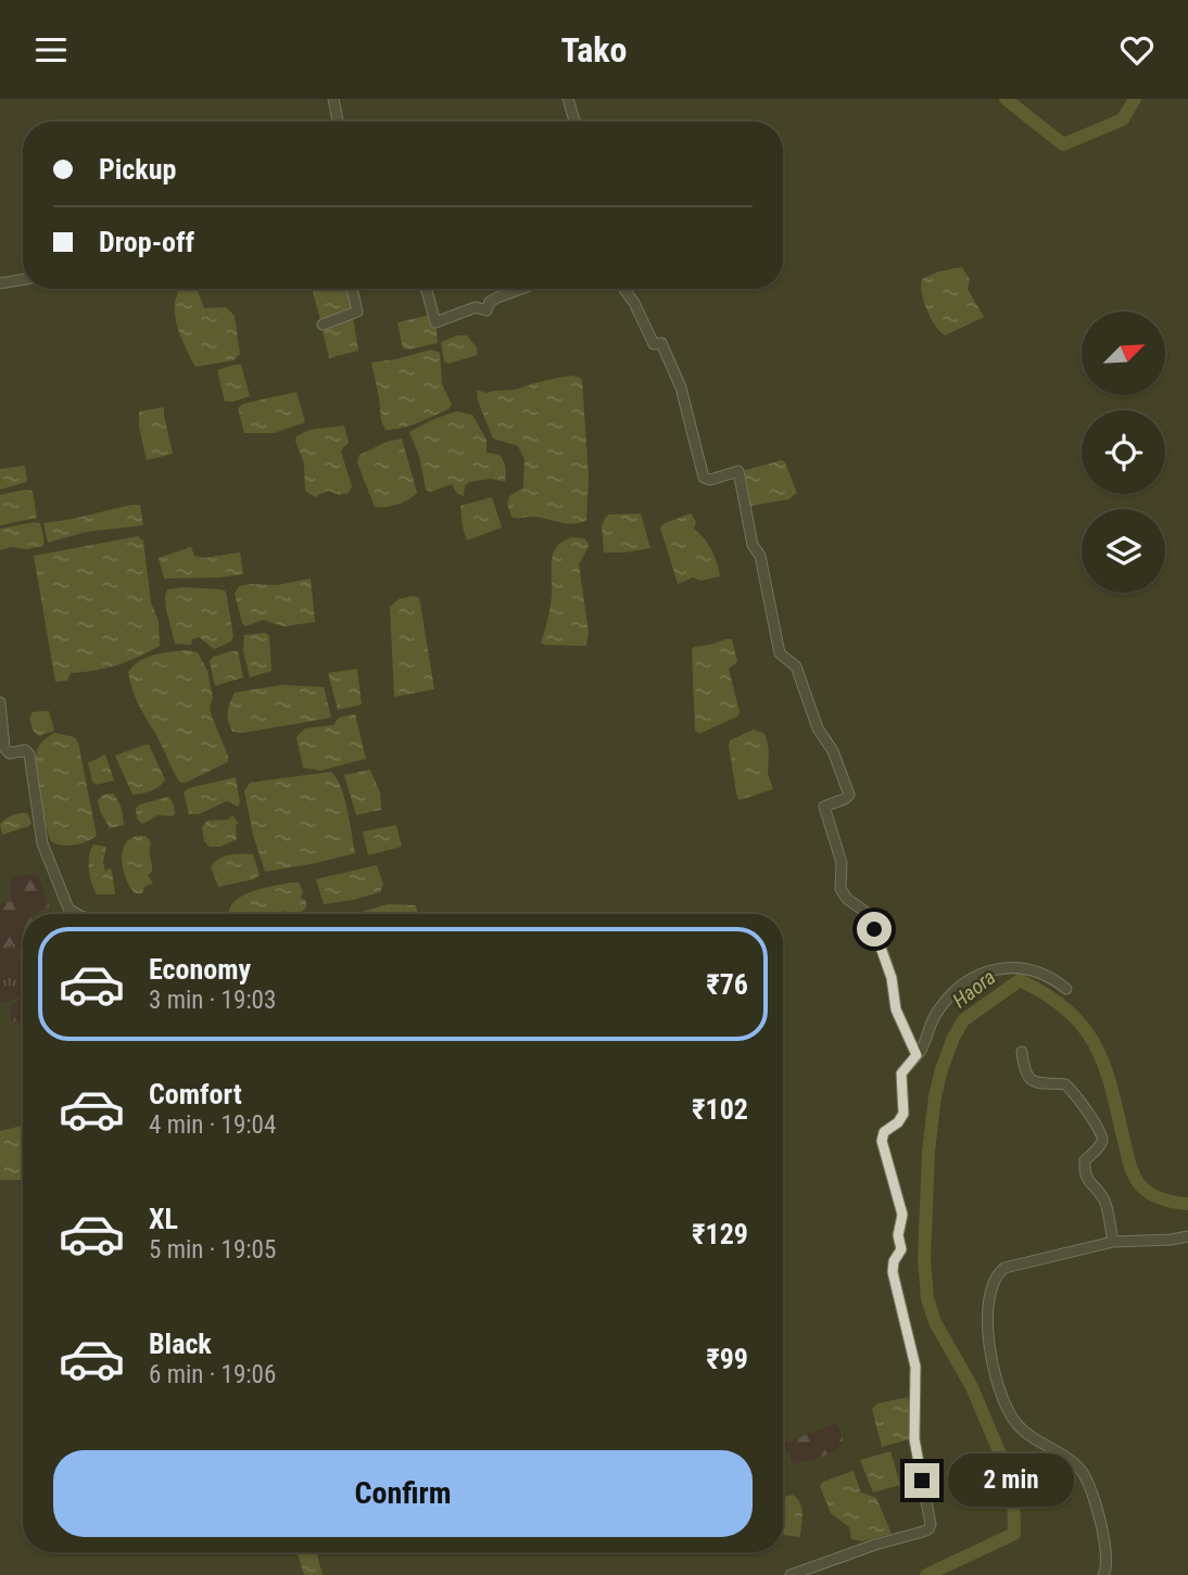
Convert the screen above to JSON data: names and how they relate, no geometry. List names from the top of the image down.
{
  "water": ["Haora"],
  "north": "top right",
  "page": {
    "header": "Tako",
    "banner": ["Pickup", "Drop-off"],
    "list": [
      {
        "name": "Economy",
        "note": "3 min · 19:03",
        "value": "₹76"
      },
      {
        "name": "Comfort",
        "note": "4 min · 19:04",
        "value": "₹102"
      },
      {
        "name": "XL",
        "note": "5 min · 19:05",
        "value": "₹129"
      },
      {
        "name": "Black",
        "note": "6 min · 19:06",
        "value": "₹99"
      }
    ],
    "buttons": "Confirm",
    "bubble": "2 min"
  }
}
